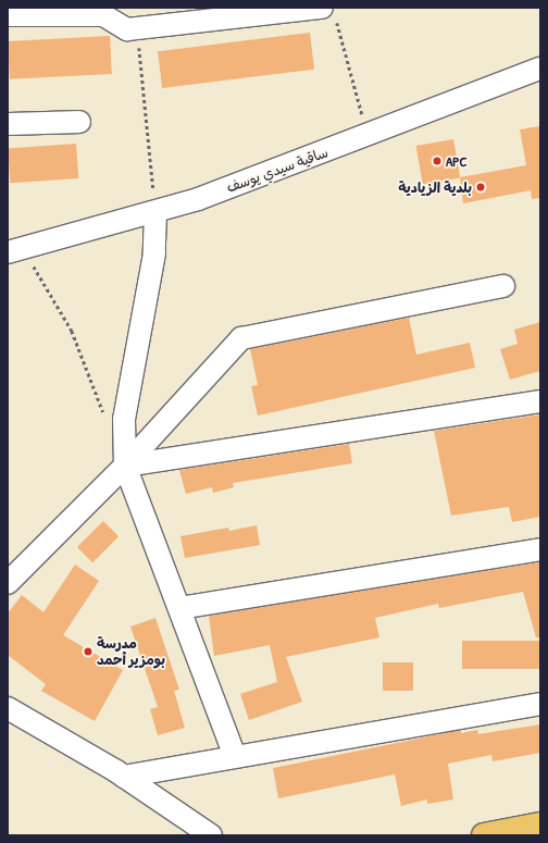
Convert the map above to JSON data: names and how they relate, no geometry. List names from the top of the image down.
{
  "streets": {
    "street": ["ساقية سيدي يوسف"]
  },
  "places": ["APC", "بلدية الزيادية", "مدرسة بومزير أحمد"]
}
